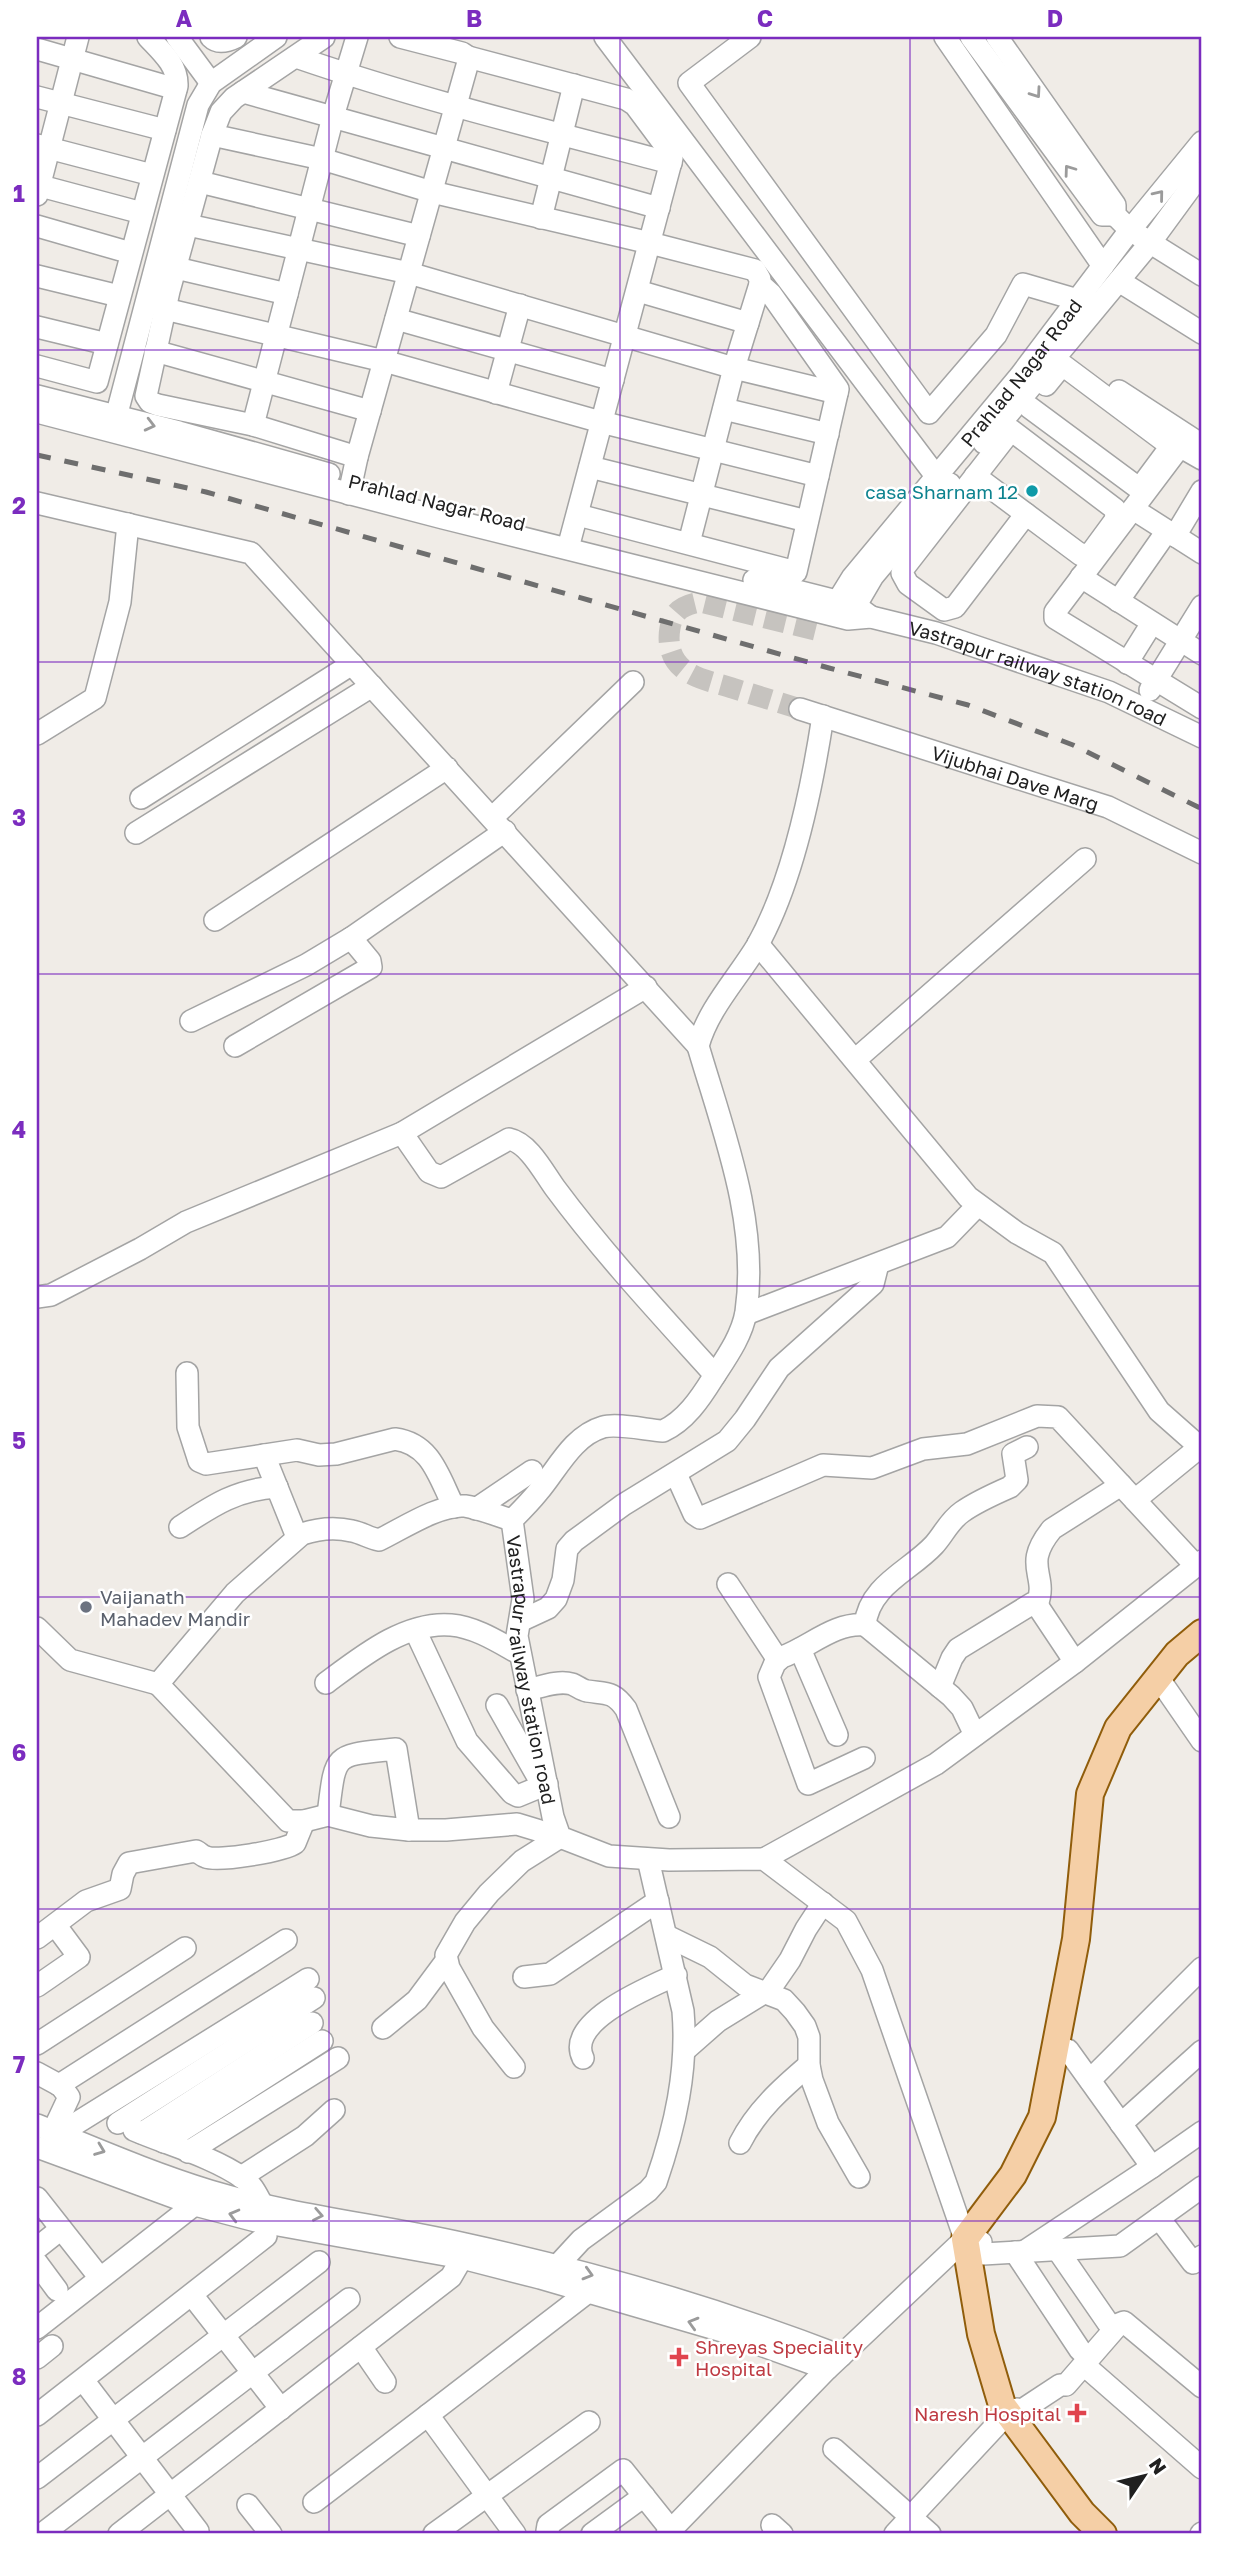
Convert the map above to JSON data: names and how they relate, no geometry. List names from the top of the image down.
{
  "streets": {
    "street": ["Prahlad Nagar Road", "Vastrapur railway station road", "Vijubhai Dave Marg"]
  },
  "crossings": [
    ["Prahlad Nagar Road", "Vastrapur railway station road"]
  ],
  "places": {
    "other": ["casa Sharnam 12", "Vaijanath Mahadev Mandir"],
    "health": ["Shreyas Speciality Hospital", "Naresh Hospital"]
  },
  "north": "top right",
  "grid": {
    "columns": [
      "A",
      "B",
      "C",
      "D"
    ],
    "rows": [
      "1",
      "2",
      "3",
      "4",
      "5",
      "6",
      "7",
      "8"
    ]
  }
}
